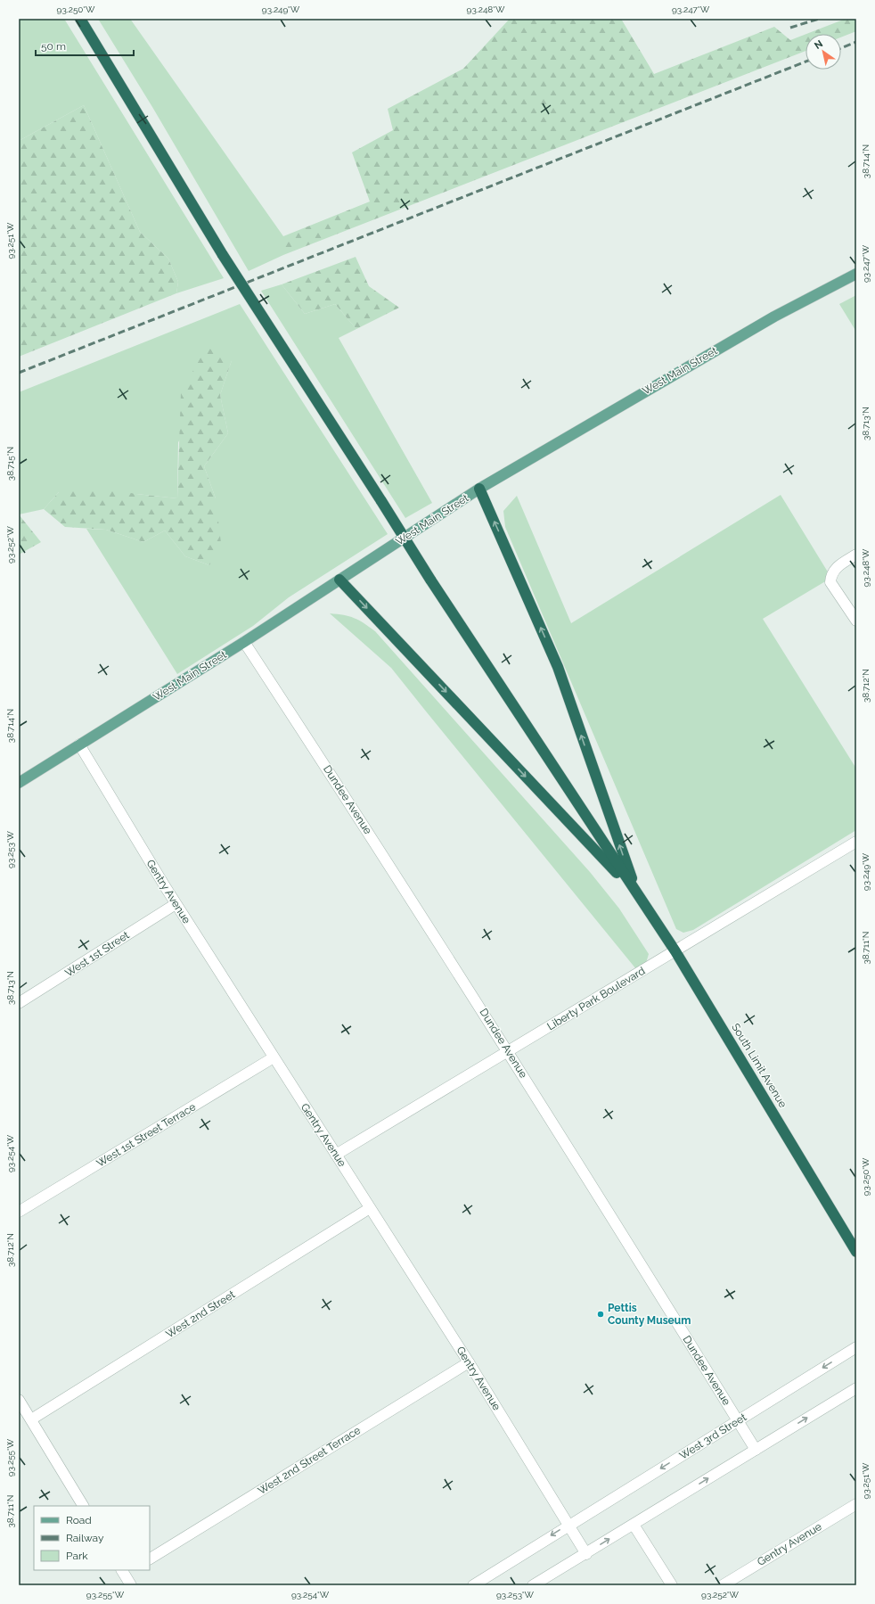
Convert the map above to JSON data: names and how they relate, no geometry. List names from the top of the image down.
{
  "streets": {
    "highway": ["South Limit Avenue"],
    "main road": ["West Main Street"],
    "street": [
      "Dundee Avenue",
      "Gentry Avenue",
      "West 1st Street",
      "Liberty Park Boulevard",
      "West 1st Street Terrace",
      "West 2nd Street",
      "West 3rd Street",
      "West 2nd Street Terrace"
    ]
  },
  "crossings": [
    ["West Main Street", "Dundee Avenue"],
    ["West Main Street", "Gentry Avenue"],
    ["Dundee Avenue", "Liberty Park Boulevard"],
    ["Dundee Avenue", "West 3rd Street"],
    ["Gentry Avenue", "West 1st Street"],
    ["Gentry Avenue", "Liberty Park Boulevard"],
    ["Gentry Avenue", "West 1st Street Terrace"],
    ["Gentry Avenue", "West 2nd Street"],
    ["Gentry Avenue", "West 3rd Street"],
    ["Gentry Avenue", "West 2nd Street Terrace"],
    ["Liberty Park Boulevard", "South Limit Avenue"]
  ],
  "places": ["Pettis County Museum"],
  "legend": ["Road", "Railway", "Park"],
  "scale_bar": "50 m",
  "north": "top left",
  "coordinates": [
    "93.250°W",
    "93.249°W",
    "93.248°W",
    "93.247°W",
    "38.714°N",
    "93.251°W",
    "38.713°N",
    "38.715°N",
    "93.252°W",
    "38.712°N",
    "93.253°W",
    "38.711°N",
    "93.254°W",
    "93.255°W"
  ]
}
